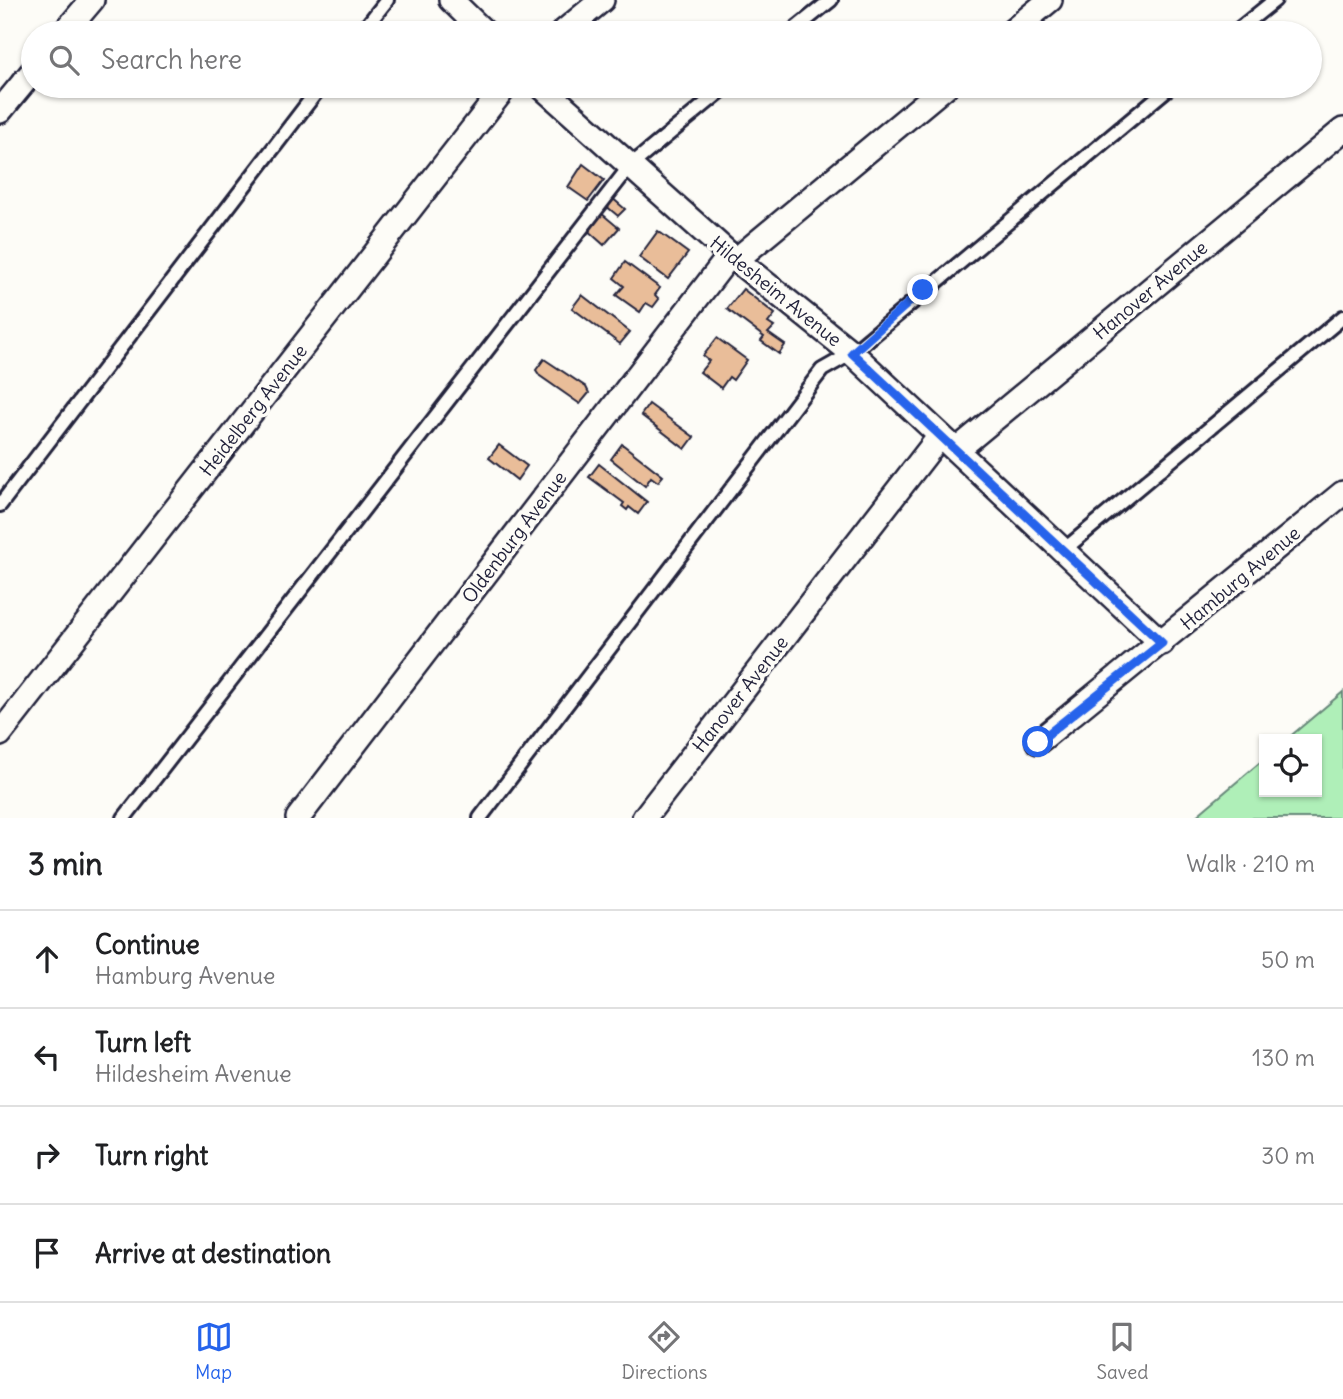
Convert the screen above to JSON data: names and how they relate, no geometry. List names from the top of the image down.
{
  "streets": {
    "street": [
      "Hanover Avenue",
      "Hildesheim Avenue",
      "Heidelberg Avenue",
      "Oldenburg Avenue",
      "Hamburg Avenue"
    ]
  },
  "crossings": [
    ["Hanover Avenue", "Hildesheim Avenue"],
    ["Hildesheim Avenue", "Oldenburg Avenue"],
    ["Hildesheim Avenue", "Hamburg Avenue"]
  ],
  "page": {
    "search": "Search here",
    "heading": ["3 min", "Walk · 210 m"],
    "list": [
      ["Continue", "Hamburg Avenue", "50 m"],
      ["Turn left", "Hildesheim Avenue", "130 m"],
      ["Turn right", "30 m"],
      "Arrive at destination"
    ],
    "nav": ["Map", "Directions", "Saved"]
  }
}
